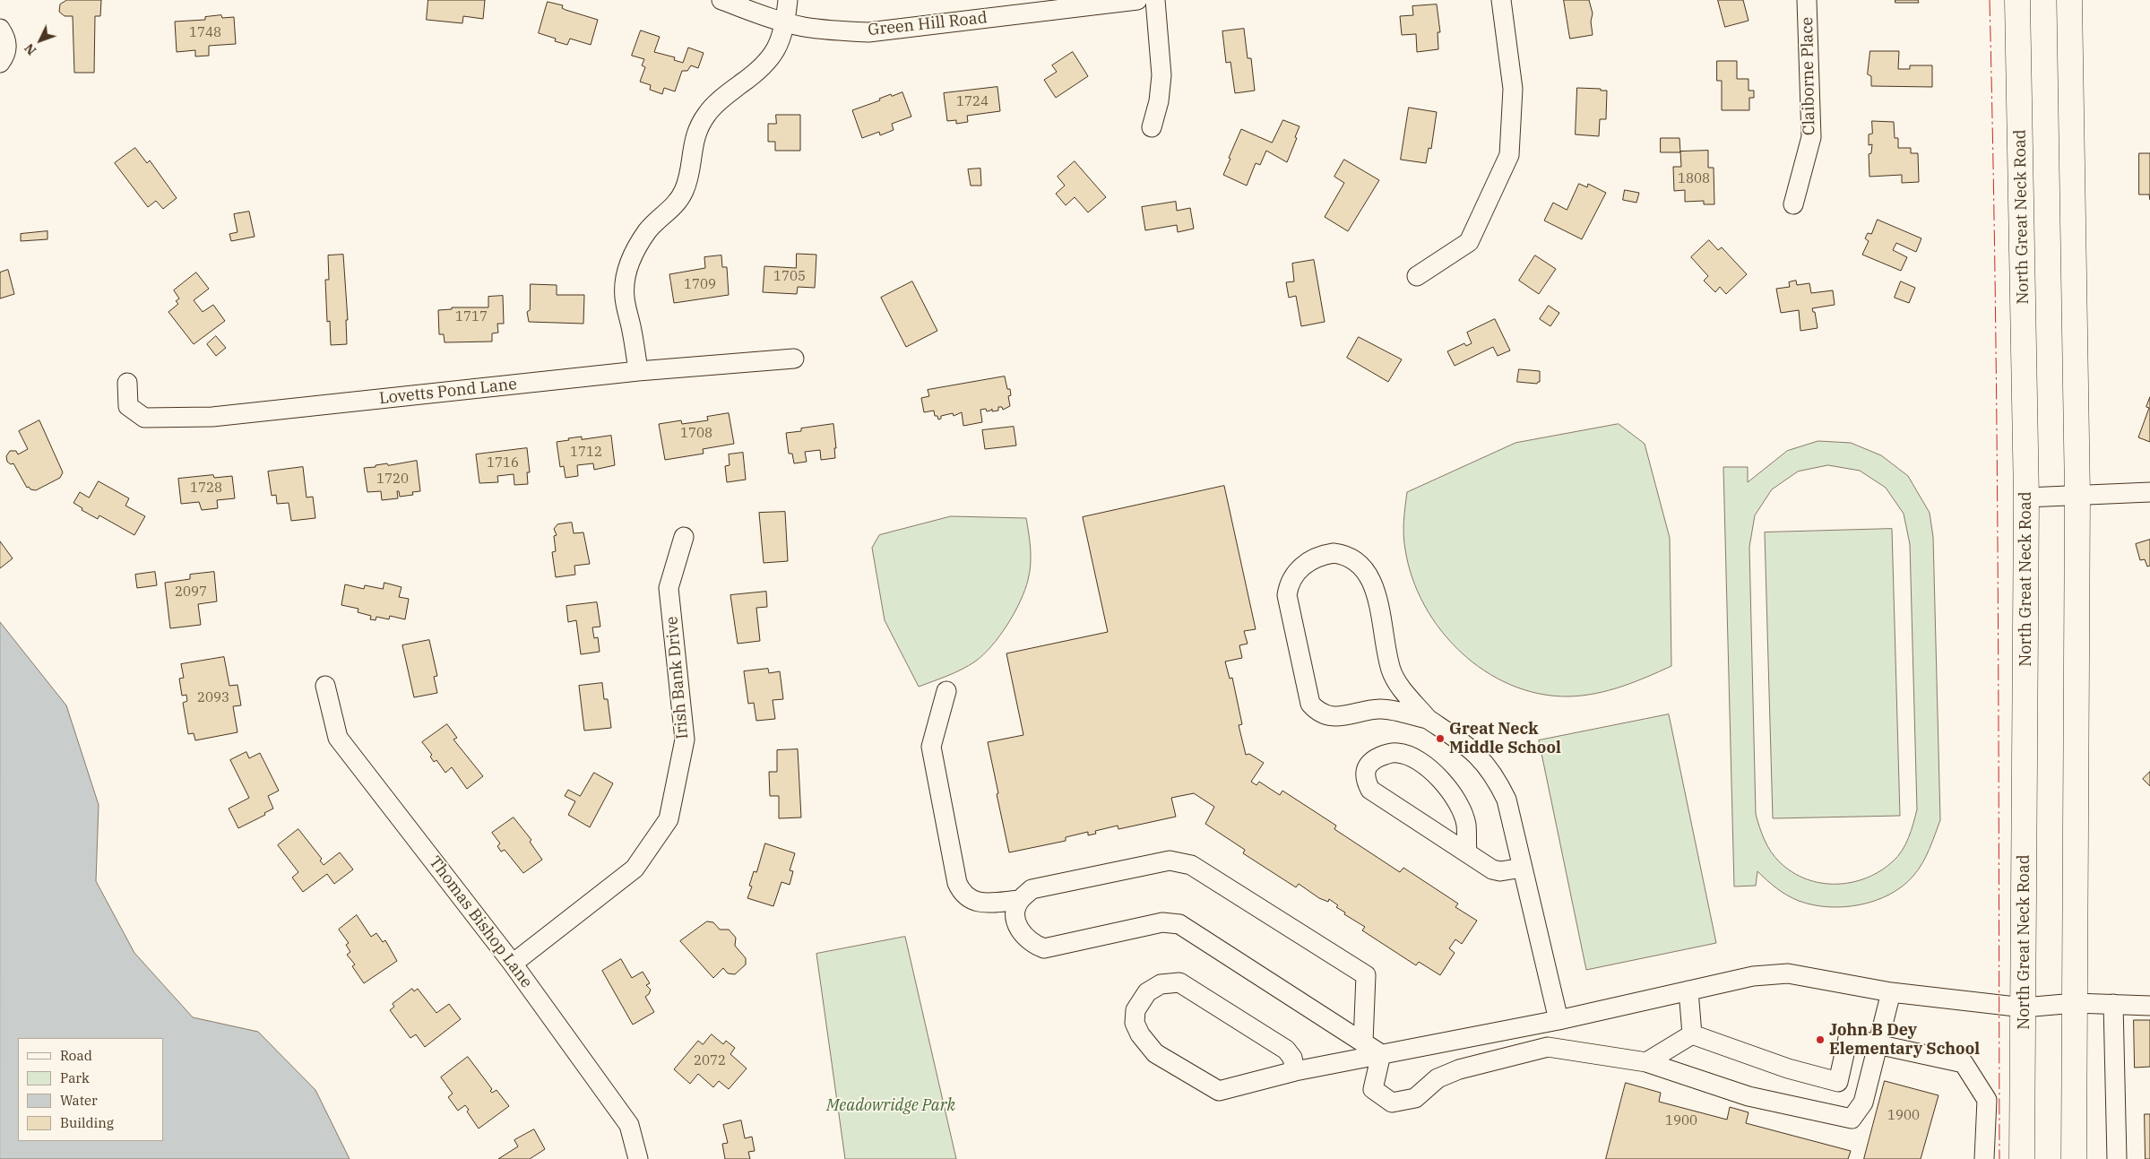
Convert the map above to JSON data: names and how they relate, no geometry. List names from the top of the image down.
{
  "streets": {
    "main road": ["North Great Neck Road"],
    "street": [
      "Green Hill Road",
      "Claiborne Place",
      "Lovetts Pond Lane",
      "Irish Bank Drive",
      "Thomas Bishop Lane"
    ]
  },
  "crossings": [
    ["Irish Bank Drive", "Thomas Bishop Lane"]
  ],
  "parks": ["Meadowridge Park"],
  "places": ["Great Neck Middle School", "John B Dey Elementary School"],
  "house_numbers": [
    "1748",
    "1724",
    "1808",
    "1705",
    "1709",
    "1717",
    "1708",
    "1712",
    "1716",
    "1720",
    "1728",
    "2097",
    "2093",
    "2072",
    "1900",
    "1900"
  ],
  "legend": [
    "Road",
    "Park",
    "Water",
    "Building"
  ],
  "north": "bottom left"
}
